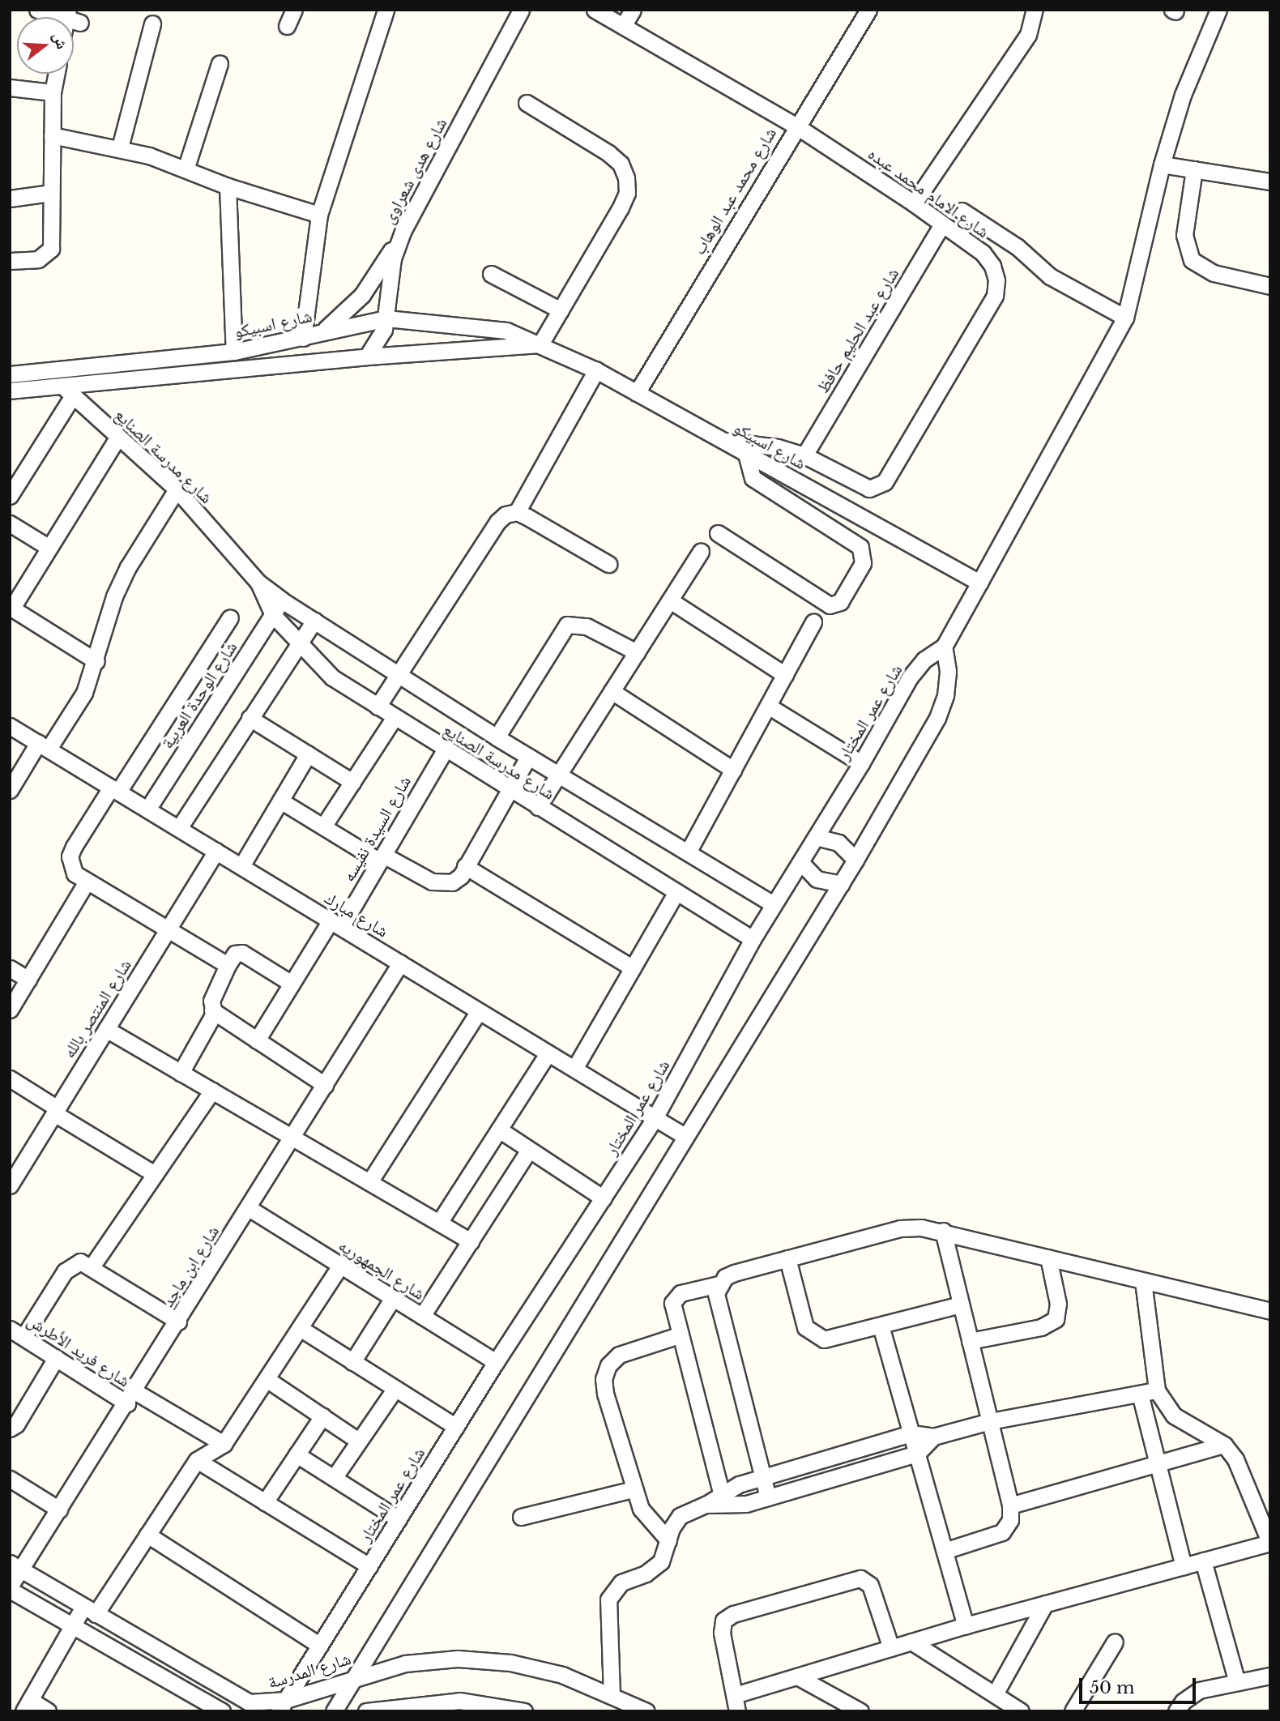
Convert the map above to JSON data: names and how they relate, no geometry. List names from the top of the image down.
{
  "streets": {
    "street": [
      "شارع هدى شعراوى",
      "شارع محمد عبد الوهاب",
      "شارع الامام محمد عبده",
      "شارع اسبيكو",
      "شارع عبد الحليم حافظ",
      "شارع مدرسة الصنايع",
      "شارع الوحدة العربية",
      "شارع عمر المختار",
      "شارع السيدة نفيسه",
      "شارع مبارك",
      "شارع المنتصر بالله",
      "شارع ابن ماجد",
      "شارع الجمهوريه",
      "شارع فريد الأطرش",
      "شارع المدرسة"
    ]
  },
  "crossings": [
    ["شارع هدى شعراوى", "شارع اسبيكو"],
    ["شارع محمد عبد الوهاب", "شارع الامام محمد عبده"],
    ["شارع محمد عبد الوهاب", "شارع اسبيكو"],
    ["شارع الامام محمد عبده", "شارع اسبيكو"],
    ["شارع الامام محمد عبده", "شارع عبد الحليم حافظ"],
    ["شارع اسبيكو", "شارع مدرسة الصنايع"],
    ["شارع مدرسة الصنايع", "شارع الوحدة العربية"],
    ["شارع مدرسة الصنايع", "شارع عمر المختار"],
    ["شارع مدرسة الصنايع", "شارع السيدة نفيسه"],
    ["شارع الوحدة العربية", "شارع مبارك"],
    ["شارع عمر المختار", "شارع مبارك"],
    ["شارع عمر المختار", "شارع الجمهوريه"],
    ["شارع عمر المختار", "شارع المدرسة"],
    ["شارع السيدة نفيسه", "شارع مبارك"],
    ["شارع مبارك", "شارع المنتصر بالله"],
    ["شارع مبارك", "شارع ابن ماجد"],
    ["شارع ابن ماجد", "شارع الجمهوريه"],
    ["شارع ابن ماجد", "شارع فريد الأطرش"],
    ["شارع ابن ماجد", "شارع المدرسة"]
  ],
  "scale_bar": "50 m",
  "north": "right"
}
